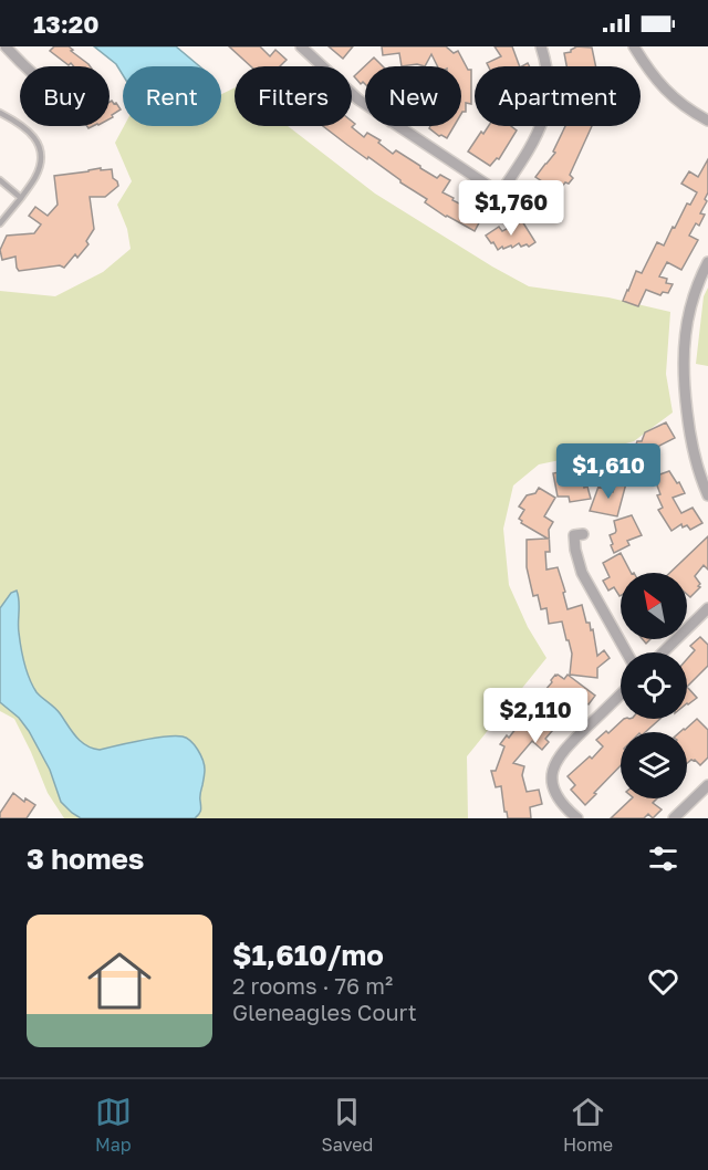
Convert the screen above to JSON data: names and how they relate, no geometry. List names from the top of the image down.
{
  "north": "top left",
  "page": {
    "status": "13:20",
    "chip": [
      "Buy",
      "Rent",
      "Filters",
      "New",
      "Apartment"
    ],
    "price": ["$1,760", "$1,610", "$2,110"],
    "heading": "3 homes",
    "list": [
      {
        "name": "$1,610/mo",
        "note": "2 rooms · 76 m² · Gleneagles Court"
      }
    ],
    "tabs": ["Map", "Saved", "Home"]
  }
}
